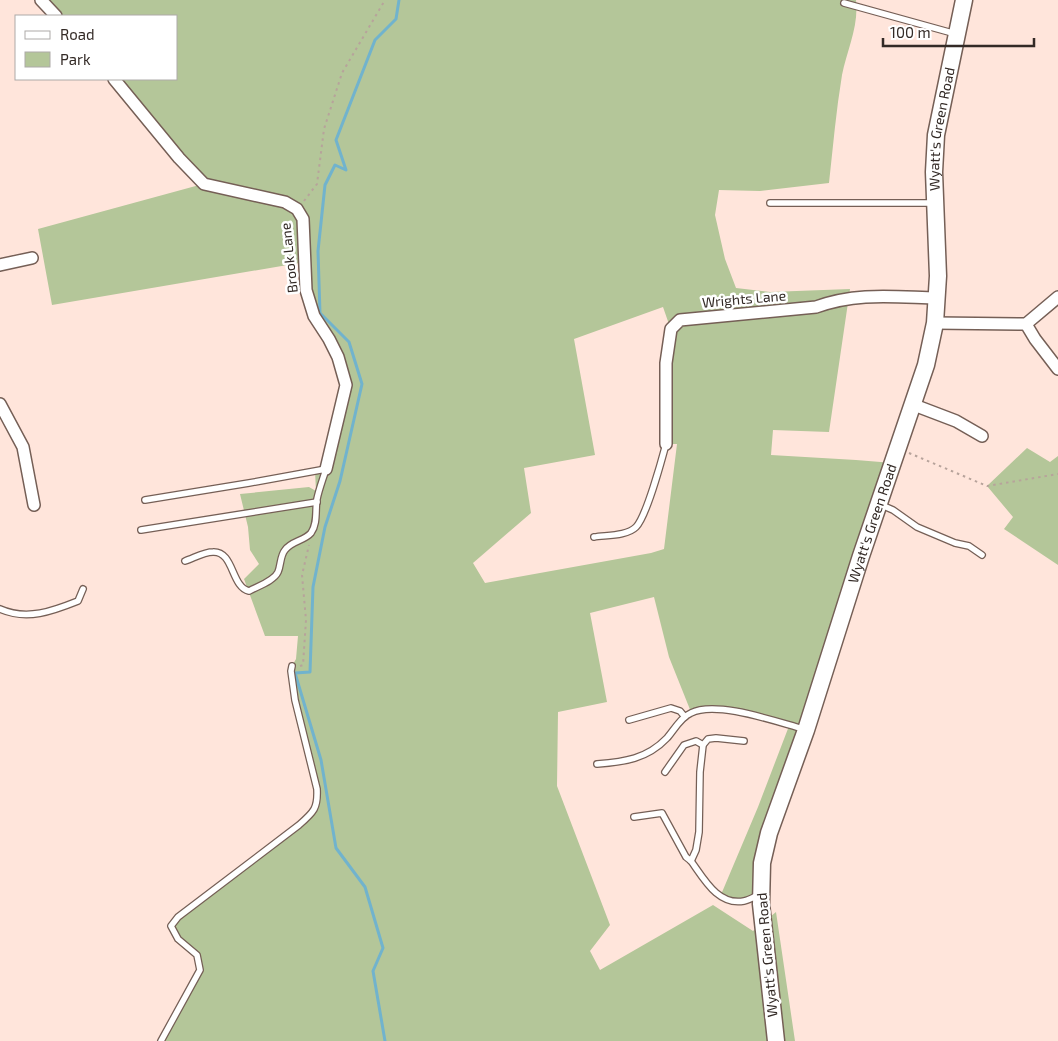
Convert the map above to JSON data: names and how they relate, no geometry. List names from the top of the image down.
{
  "streets": {
    "street": ["Wyatt's Green Road", "Brook Lane", "Wrights Lane"]
  },
  "crossings": [
    ["Wyatt's Green Road", "Wrights Lane"]
  ],
  "legend": ["Road", "Park"],
  "scale_bar": "100 m"
}
